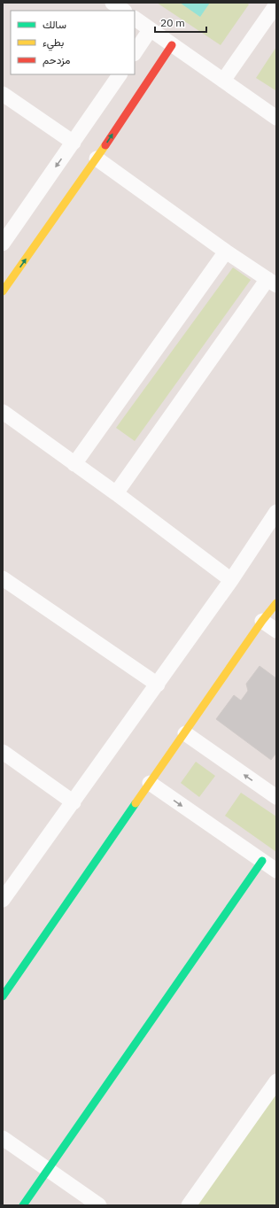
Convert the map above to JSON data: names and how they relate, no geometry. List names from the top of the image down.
{
  "legend": ["سالك", "بطيء", "مزدحم"],
  "scale_bar": "20 m"
}
